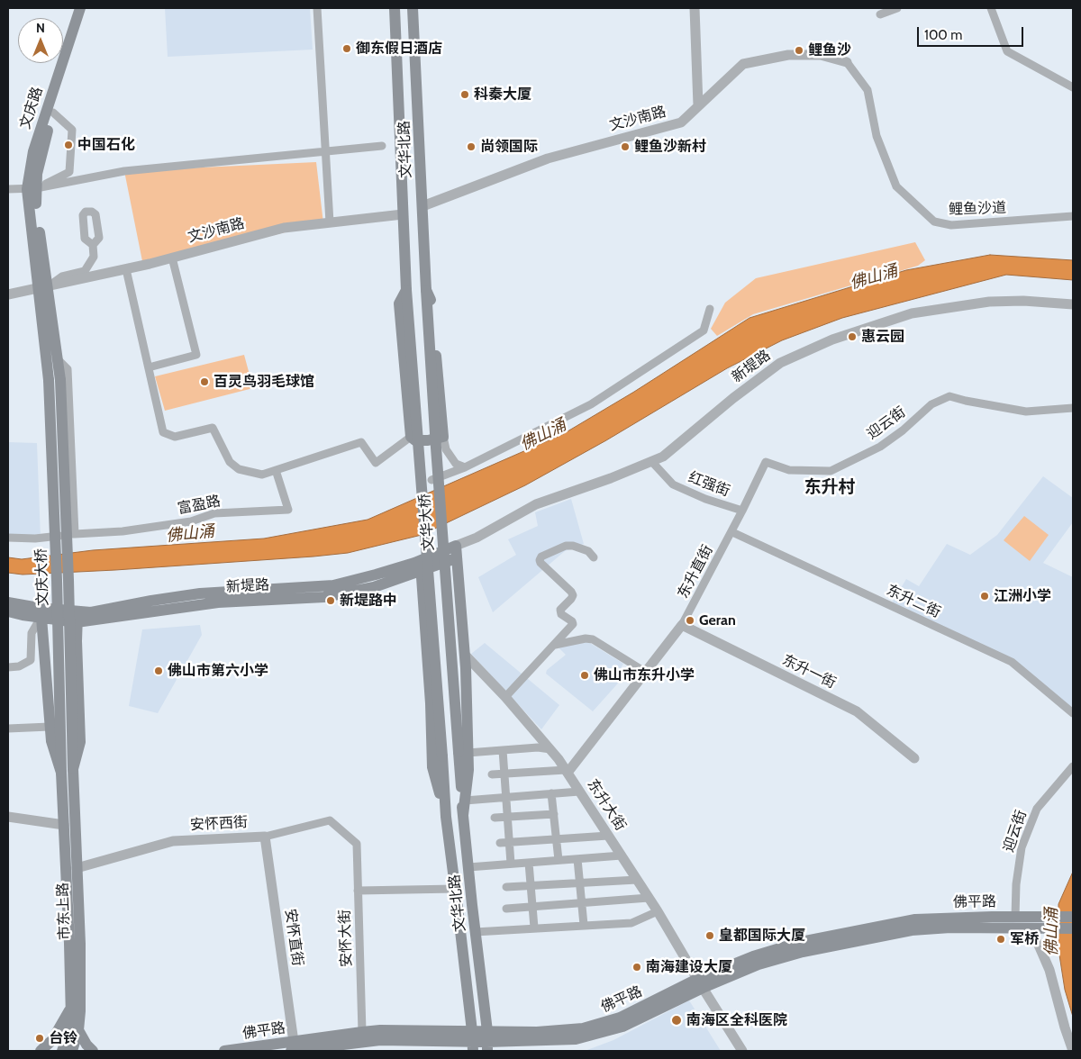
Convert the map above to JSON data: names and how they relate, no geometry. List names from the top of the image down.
{
  "streets": {
    "main road": [
      "文庆路",
      "文华北路",
      "新堤路",
      "文华大桥",
      "文庆大桥",
      "佛平路",
      "市东上路"
    ],
    "street": [
      "文沙南路",
      "鲤鱼沙道",
      "迎云街",
      "红强街",
      "富盈路",
      "东升直街",
      "东升二街",
      "东升一街",
      "东升大街",
      "安怀西街",
      "安怀直街",
      "安怀大街"
    ]
  },
  "crossings": [
    ["文庆路", "文沙南路"],
    ["文庆路", "文庆大桥"],
    ["文沙南路", "文华北路"],
    ["文沙南路", "鲤鱼沙道"],
    ["文华北路", "文华大桥"],
    ["文华北路", "佛平路"],
    ["新堤路", "红强街"],
    ["迎云街", "红强街"],
    ["迎云街", "佛平路"],
    ["红强街", "东升直街"],
    ["红强街", "东升二街"],
    ["东升直街", "东升二街"],
    ["东升直街", "东升一街"],
    ["文庆大桥", "市东上路"],
    ["东升大街", "佛平路"],
    ["安怀西街", "市东上路"],
    ["安怀西街", "安怀直街"],
    ["安怀西街", "安怀大街"],
    ["佛平路", "安怀直街"],
    ["佛平路", "安怀大街"]
  ],
  "districts": ["东升村"],
  "water": ["佛山涌"],
  "places": [
    "御东假日酒店",
    "鲤鱼沙",
    "科秦大厦",
    "中国石化",
    "尚领国际",
    "鲤鱼沙新村",
    "惠云园",
    "百灵鸟羽毛球馆",
    "江洲小学",
    "新堤路中",
    "Geran",
    "佛山市第六小学",
    "佛山市东升小学",
    "皇都国际大厦",
    "军桥",
    "南海建设大厦",
    "南海区全科医院",
    "台铃"
  ],
  "scale_bar": "100 m",
  "north": "top"
}
